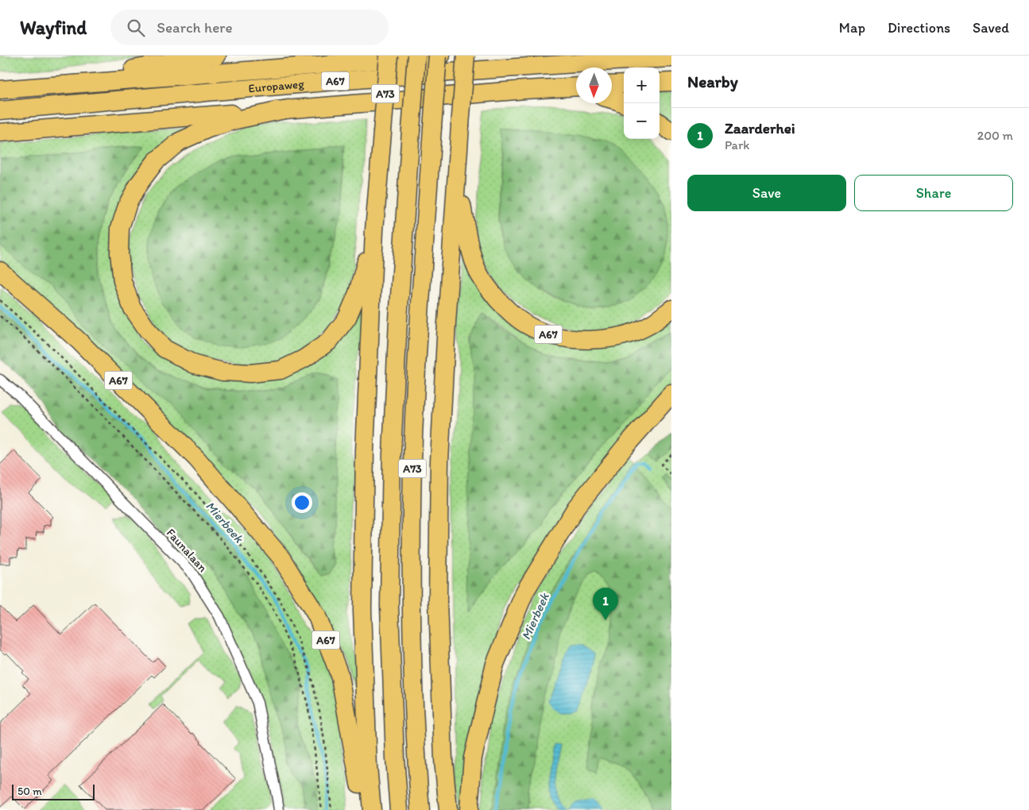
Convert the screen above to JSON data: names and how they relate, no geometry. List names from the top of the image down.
{
  "streets": {
    "highway": ["A67", "Europaweg", "A73"],
    "street": ["Faunalaan"]
  },
  "crossings": [
    ["A67", "Europaweg"],
    ["A67", "A73"]
  ],
  "water": ["Mierbeek"],
  "scale_bar": "50 m",
  "north": "bottom",
  "page": {
    "header": "Wayfind",
    "search": "Search here",
    "nav": ["Map", "Directions", "Saved"],
    "heading": "Nearby",
    "map_buttons": ["+", "−"],
    "list": [
      {
        "mark": "1",
        "name": "Zaarderhei",
        "note": "Park",
        "value": "200 m"
      }
    ],
    "buttons": ["Save", "Share"],
    "pins": "1",
    "scale": "50 m"
  }
}
